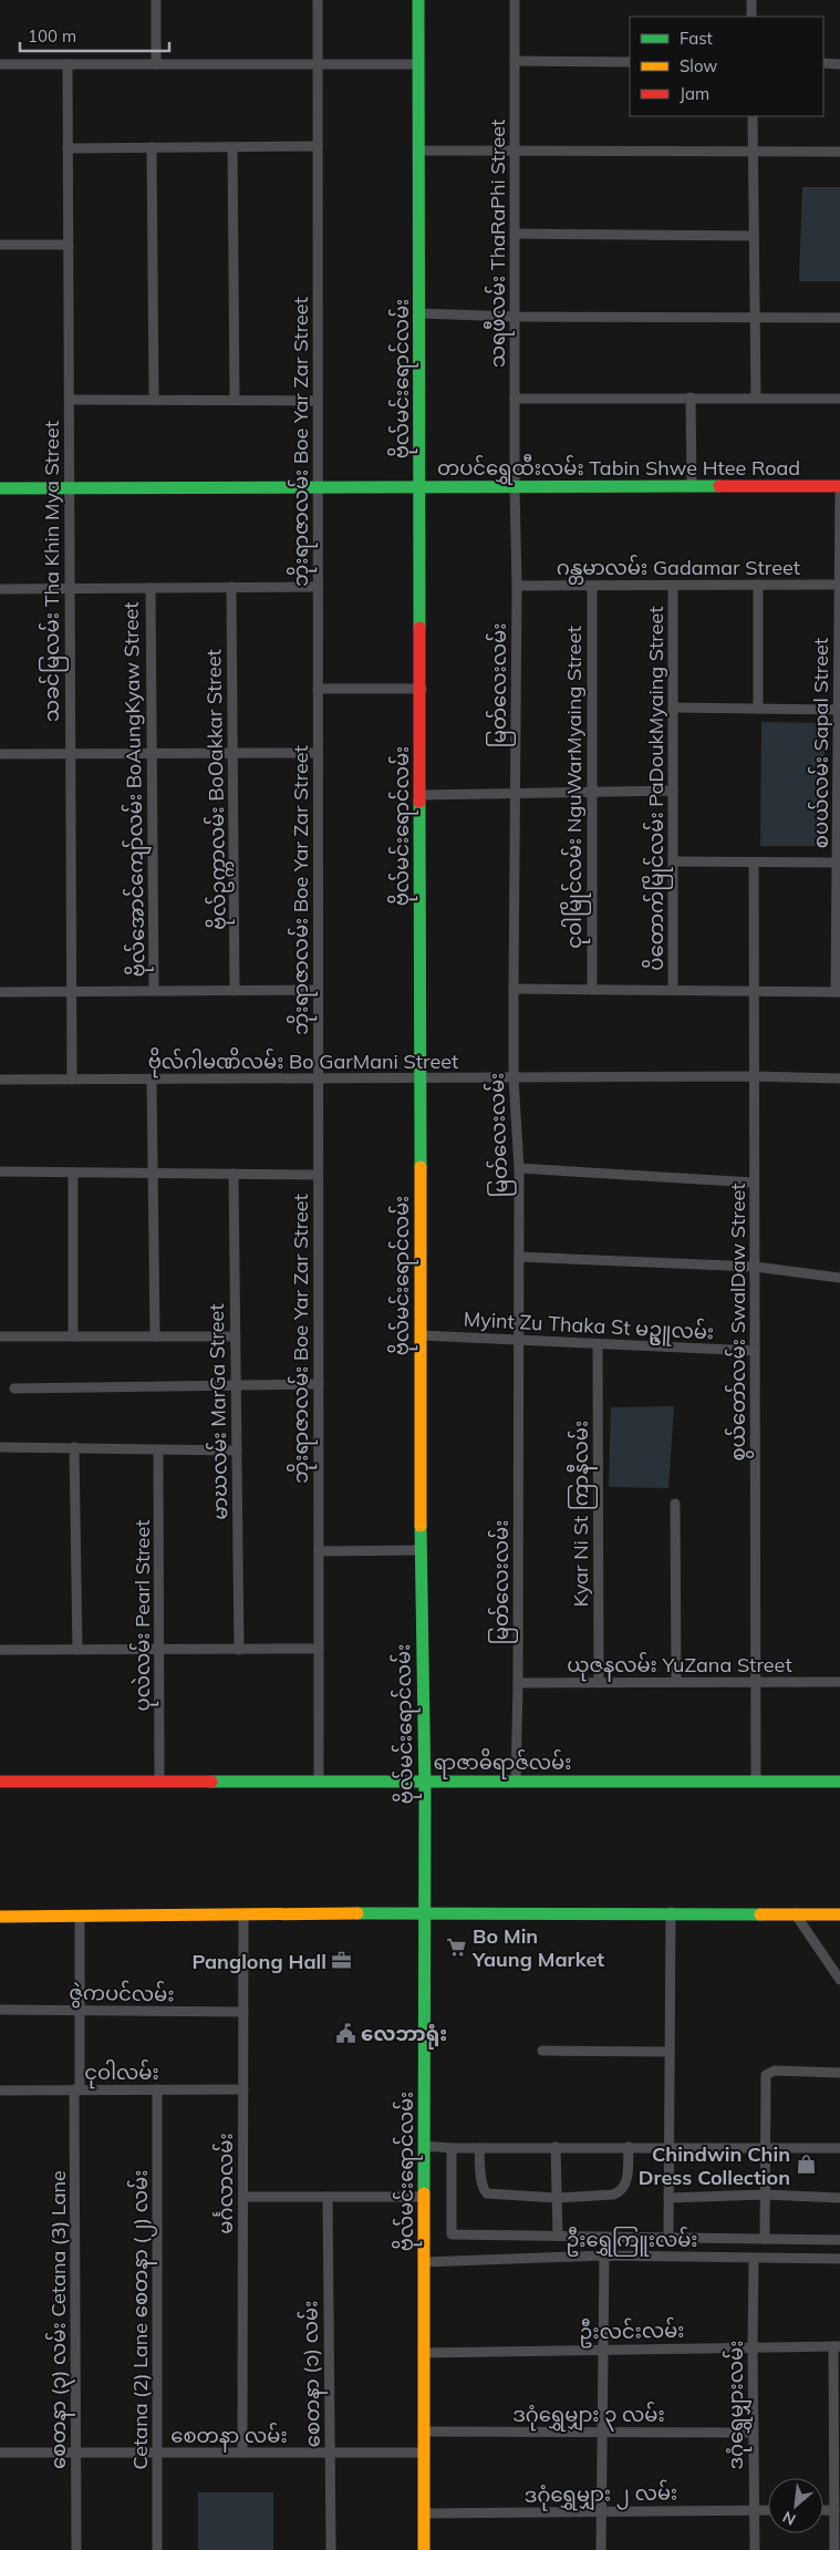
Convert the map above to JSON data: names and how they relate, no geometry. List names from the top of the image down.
{
  "streets": {
    "street": [
      "သရဖီလမ်း ThaRaPhi Street",
      "ဗိုလ်မင်းရောင်လမ်း",
      "ဘိုးရာဇာလမ်း Boe Yar Zar Street",
      "တပင်ရွှေထီးလမ်း Tabin Shwe Htee Road",
      "ဂန္တမာလမ်း Gadamar Street",
      "သခင်မြလမ်း Tha Khin Mya Street",
      "မြတ်လေးလမ်း",
      "စပယ်လမ်း Sapal Street",
      "ငုဝါမြိုင်လမ်း NguWarMyaing Street",
      "ပိတောက်မြိုင်လမ်း PaDoukMyaing Street",
      "ဗိုလ်အောင်ကျော်လမ်း BoAungKyaw Street",
      "ဗိုလ်ဥက္ကာလမ်း BoOakkar Street",
      "ဗိုလ်ဂါမဏိလမ်း Bo GarMani Street",
      "စွယ်တော်လမ်း SwalDaw Street",
      "Myint Zu Thaka St မဥ္ဇူလမ်း",
      "မာဃလမ်း MarGa Street",
      "Kyar Ni St ကြာနီလမ်း",
      "ပုလဲလမ်း Pearl Street",
      "ယုဇနလမ်း YuZana Street",
      "ရာဇာဓိရာဇ်လမ်း",
      "ဇွဲကပင်လမ်း",
      "ငုဝါလမ်း",
      "မင်္ဂလာလမ်း",
      "ဦးရွှေကြူးလမ်း",
      "စေတနာ (၃) လမ်း Cetana (3) Lane",
      "Cetana (2) Lane စေတနာ (၂) လမ်း",
      "ဦးလင်းလမ်း",
      "စေတနာ (၁) လမ်း",
      "ဒဂုံရွှေမျှားလမ်း",
      "ဒဂုံရွှေမျှား ၃ လမ်း",
      "စေတနာ လမ်း",
      "ဒဂုံရွှေမျှား ၂ လမ်း"
    ]
  },
  "crossings": [
    ["သရဖီလမ်း ThaRaPhi Street", "တပင်ရွှေထီးလမ်း Tabin Shwe Htee Road"],
    ["သရဖီလမ်း ThaRaPhi Street", "မြတ်လေးလမ်း"],
    ["ဗိုလ်မင်းရောင်လမ်း", "တပင်ရွှေထီးလမ်း Tabin Shwe Htee Road"],
    ["ဗိုလ်မင်းရောင်လမ်း", "ဗိုလ်ဂါမဏိလမ်း Bo GarMani Street"],
    ["ဗိုလ်မင်းရောင်လမ်း", "Myint Zu Thaka St မဥ္ဇူလမ်း"],
    ["ဗိုလ်မင်းရောင်လမ်း", "ရာဇာဓိရာဇ်လမ်း"],
    ["ဗိုလ်မင်းရောင်လမ်း", "ဦးရွှေကြူးလမ်း"],
    ["ဗိုလ်မင်းရောင်လမ်း", "ဦးလင်းလမ်း"],
    ["ဗိုလ်မင်းရောင်လမ်း", "ဒဂုံရွှေမျှား ၃ လမ်း"],
    ["ဗိုလ်မင်းရောင်လမ်း", "စေတနာ လမ်း"],
    ["ဗိုလ်မင်းရောင်လမ်း", "ဒဂုံရွှေမျှား ၂ လမ်း"],
    ["ဘိုးရာဇာလမ်း Boe Yar Zar Street", "တပင်ရွှေထီးလမ်း Tabin Shwe Htee Road"],
    ["ဘိုးရာဇာလမ်း Boe Yar Zar Street", "ဗိုလ်ဂါမဏိလမ်း Bo GarMani Street"],
    ["ဘိုးရာဇာလမ်း Boe Yar Zar Street", "ရာဇာဓိရာဇ်လမ်း"],
    ["တပင်ရွှေထီးလမ်း Tabin Shwe Htee Road", "သခင်မြလမ်း Tha Khin Mya Street"],
    ["တပင်ရွှေထီးလမ်း Tabin Shwe Htee Road", "မြတ်လေးလမ်း"],
    ["ဂန္တမာလမ်း Gadamar Street", "မြတ်လေးလမ်း"],
    ["ဂန္တမာလမ်း Gadamar Street", "စပယ်လမ်း Sapal Street"],
    ["ဂန္တမာလမ်း Gadamar Street", "ငုဝါမြိုင်လမ်း NguWarMyaing Street"],
    ["ဂန္တမာလမ်း Gadamar Street", "ပိတောက်မြိုင်လမ်း PaDoukMyaing Street"],
    ["သခင်မြလမ်း Tha Khin Mya Street", "ဗိုလ်ဂါမဏိလမ်း Bo GarMani Street"],
    ["မြတ်လေးလမ်း", "ဗိုလ်ဂါမဏိလမ်း Bo GarMani Street"],
    ["မြတ်လေးလမ်း", "Myint Zu Thaka St မဥ္ဇူလမ်း"],
    ["မြတ်လေးလမ်း", "ယုဇနလမ်း YuZana Street"],
    ["မြတ်လေးလမ်း", "ရာဇာဓိရာဇ်လမ်း"],
    ["ဗိုလ်ဂါမဏိလမ်း Bo GarMani Street", "စွယ်တော်လမ်း SwalDaw Street"],
    ["စွယ်တော်လမ်း SwalDaw Street", "Myint Zu Thaka St မဥ္ဇူလမ်း"],
    ["စွယ်တော်လမ်း SwalDaw Street", "ယုဇနလမ်း YuZana Street"],
    ["စွယ်တော်လမ်း SwalDaw Street", "ရာဇာဓိရာဇ်လမ်း"],
    ["Myint Zu Thaka St မဥ္ဇူလမ်း", "Kyar Ni St ကြာနီလမ်း"],
    ["Kyar Ni St ကြာနီလမ်း", "ယုဇနလမ်း YuZana Street"],
    ["ပုလဲလမ်း Pearl Street", "ရာဇာဓိရာဇ်လမ်း"],
    ["ဇွဲကပင်လမ်း", "မင်္ဂလာလမ်း"],
    ["ဇွဲကပင်လမ်း", "စေတနာ (၃) လမ်း Cetana (3) Lane"],
    ["ငုဝါလမ်း", "မင်္ဂလာလမ်း"],
    ["ငုဝါလမ်း", "စေတနာ (၃) လမ်း Cetana (3) Lane"],
    ["ငုဝါလမ်း", "Cetana (2) Lane စေတနာ (၂) လမ်း"],
    ["မင်္ဂလာလမ်း", "စေတနာ လမ်း"],
    ["ဦးရွှေကြူးလမ်း", "ဒဂုံရွှေမျှားလမ်း"],
    ["စေတနာ (၃) လမ်း Cetana (3) Lane", "စေတနာ လမ်း"],
    ["Cetana (2) Lane စေတနာ (၂) လမ်း", "စေတနာ လမ်း"],
    ["ဦးလင်းလမ်း", "ဒဂုံရွှေမျှားလမ်း"],
    ["စေတနာ (၁) လမ်း", "စေတနာ လမ်း"],
    ["ဒဂုံရွှေမျှားလမ်း", "ဒဂုံရွှေမျှား ၃ လမ်း"],
    ["ဒဂုံရွှေမျှားလမ်း", "ဒဂုံရွှေမျှား ၂ လမ်း"]
  ],
  "places": {
    "supermarket": ["Bo Min Yaung Market"],
    "office": ["Panglong Hall"],
    "public building": ["လေဘာရုံး"],
    "shop": ["Chindwin Chin Dress Collection"]
  },
  "legend": ["Fast", "Slow", "Jam"],
  "scale_bar": "100 m",
  "north": "bottom left"
}
